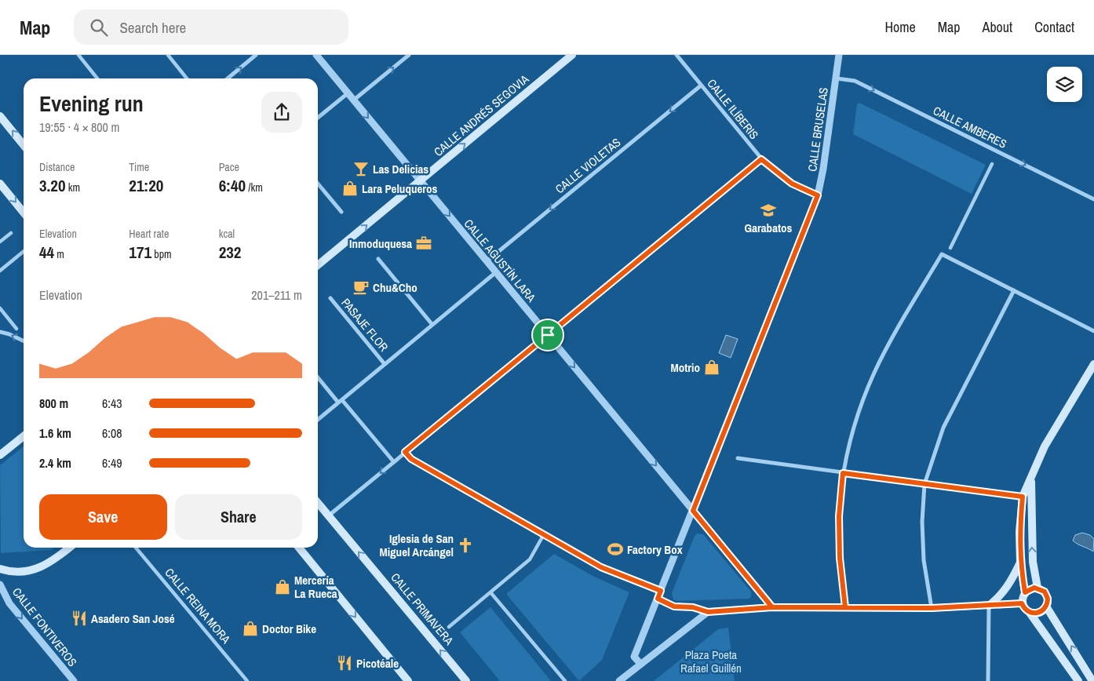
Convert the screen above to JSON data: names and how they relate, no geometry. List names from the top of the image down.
{
  "streets": {
    "main road": ["CALLE ANDRÉS SEGOVIA", "CALLE PRIMAVERA"],
    "street": [
      "CALLE ILÍBERIS",
      "CALLE AMBERES",
      "CALLE BRUSELAS",
      "CALLE VIOLETAS",
      "CALLE AGUSTÍN LARA",
      "PASAJE FLOR",
      "CALLE REINA MORA",
      "CALLE FONTIVEROS"
    ]
  },
  "crossings": [
    ["CALLE ILÍBERIS", "CALLE BRUSELAS"],
    ["CALLE ILÍBERIS", "CALLE VIOLETAS"],
    ["CALLE ANDRÉS SEGOVIA", "CALLE AGUSTÍN LARA"],
    ["CALLE AMBERES", "CALLE BRUSELAS"],
    ["CALLE BRUSELAS", "CALLE AGUSTÍN LARA"],
    ["CALLE VIOLETAS", "CALLE AGUSTÍN LARA"]
  ],
  "one_way": [
    "CALLE ANDRÉS SEGOVIA",
    "CALLE AMBERES",
    "CALLE VIOLETAS",
    "CALLE AGUSTÍN LARA",
    "CALLE FONTIVEROS"
  ],
  "parks": ["Plaza Poeta Rafael Guillén"],
  "places": {
    "bar": ["Las Delicias"],
    "shop": [
      "Lara Peluqueros",
      "Motrio",
      "Mercería La Rueca",
      "Doctor Bike"
    ],
    "school or university": ["Garabatos"],
    "office": ["Inmoduquesa"],
    "cafe": ["Chu&Cho"],
    "church": ["Iglesia de San Miguel Arcángel"],
    "sports": ["Factory Box"],
    "restaurant": ["Asadero San José", "Picotéale"]
  },
  "page": {
    "header": "Map",
    "search": "Search here",
    "nav": [
      "Home",
      "Map",
      "About",
      "Contact"
    ],
    "heading": ["Evening run", "19:55 · 4 × 800 m"],
    "stats": [
      ["Distance", "3.20 km"],
      ["Time", "21:20"],
      ["Pace", "6:40 /km"],
      ["Elevation", "44 m"],
      ["Heart rate", "171 bpm"],
      ["kcal", "232"]
    ],
    "chart": ["Elevation", "201–211 m"],
    "list": [
      {
        "name": "800 m",
        "note": "6:43"
      },
      {
        "name": "1.6 km",
        "note": "6:08"
      },
      {
        "name": "2.4 km",
        "note": "6:49"
      }
    ],
    "buttons": ["Save", "Share"]
  }
}
